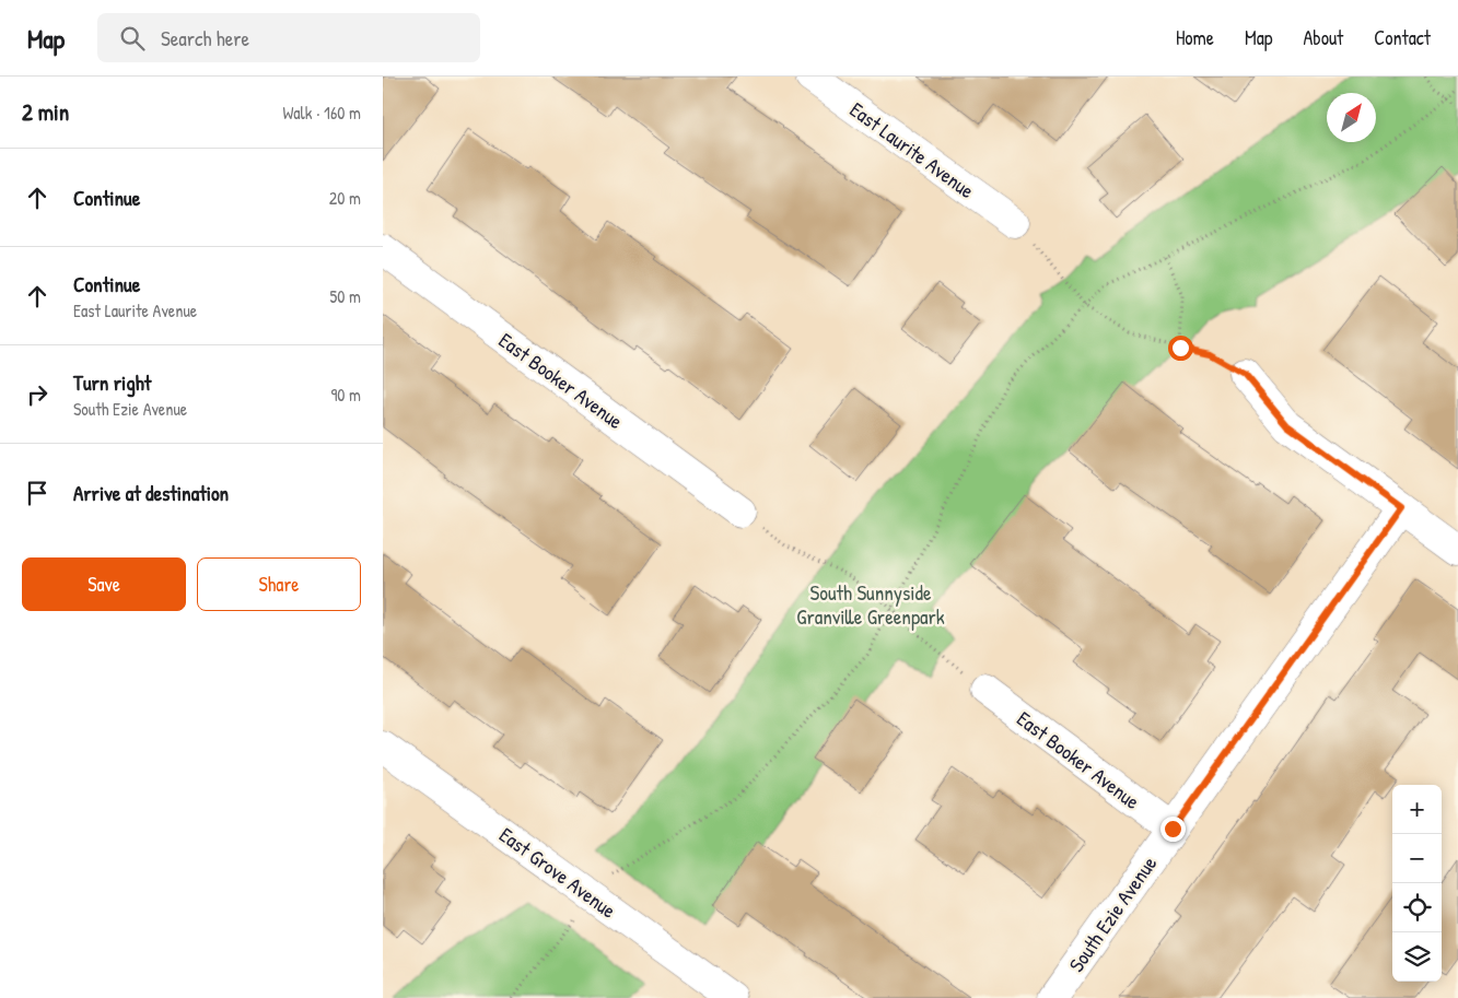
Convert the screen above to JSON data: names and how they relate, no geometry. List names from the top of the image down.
{
  "streets": {
    "street": [
      "East Laurite Avenue",
      "East Booker Avenue",
      "East Grove Avenue",
      "South Ezie Avenue"
    ]
  },
  "crossings": [
    ["East Booker Avenue", "South Ezie Avenue"]
  ],
  "parks": ["South Sunnyside Granville Greenpark"],
  "north": "top right",
  "page": {
    "header": "Map",
    "search": "Search here",
    "nav": [
      "Home",
      "Map",
      "About",
      "Contact"
    ],
    "heading": ["2 min", "Walk · 160 m"],
    "list": [
      ["Continue", "20 m"],
      ["Continue", "East Laurite Avenue", "50 m"],
      ["Turn right", "South Ezie Avenue", "90 m"],
      "Arrive at destination"
    ],
    "buttons": ["Save", "Share"],
    "map_buttons": ["+", "−"]
  }
}
